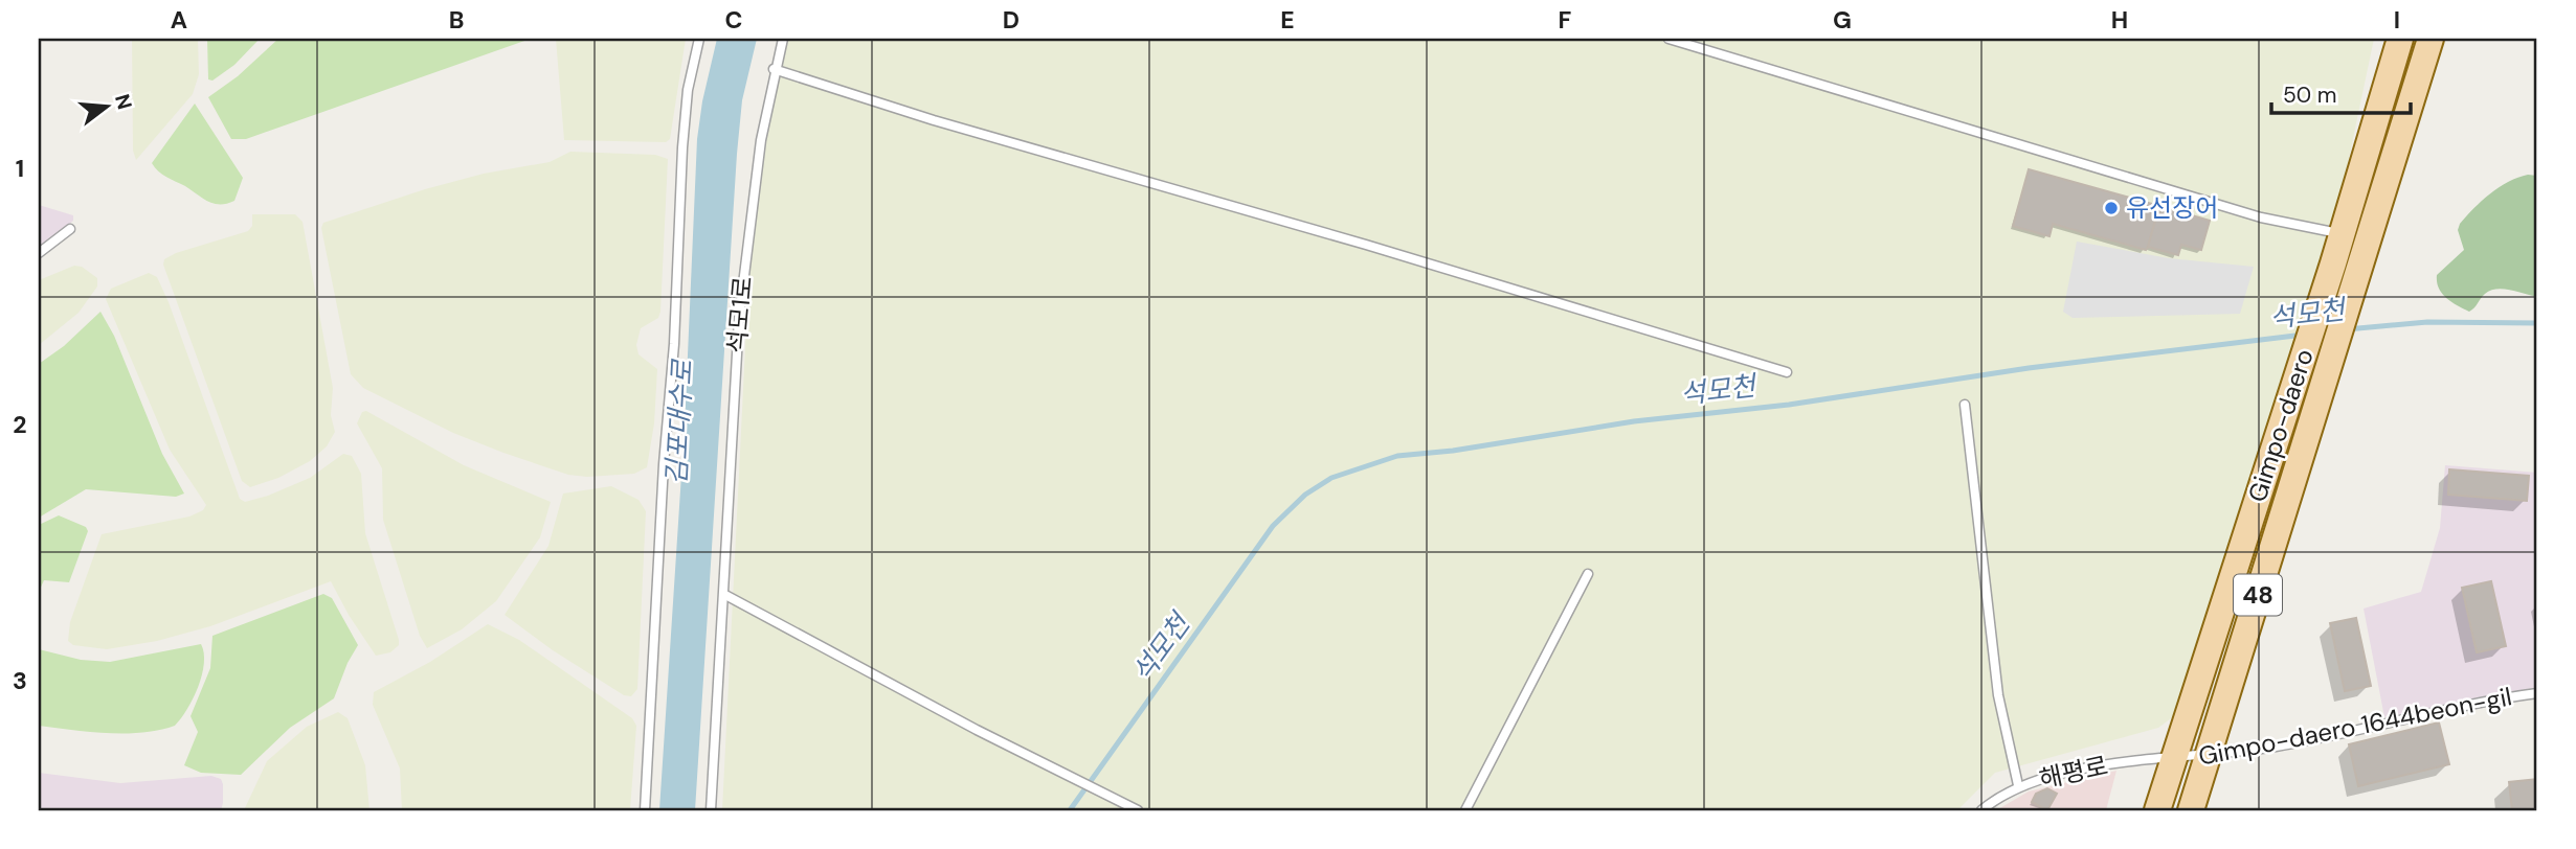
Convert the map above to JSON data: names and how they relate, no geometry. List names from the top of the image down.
{
  "streets": {
    "main road": ["Gimpo-daero", "48"],
    "lane": ["석모1로", "Gimpo-daero 1644beon-gil", "해평로"]
  },
  "crossings": [
    ["Gimpo-daero", "Gimpo-daero 1644beon-gil"],
    ["Gimpo-daero", "해평로"],
    ["Gimpo-daero 1644beon-gil", "해평로"]
  ],
  "water": ["석모천", "김포대수로"],
  "places": ["유선장어"],
  "scale_bar": "50 m",
  "north": "right",
  "grid": {
    "columns": [
      "A",
      "B",
      "C",
      "D",
      "E",
      "F",
      "G",
      "H",
      "I"
    ],
    "rows": ["1", "2", "3"]
  }
}
